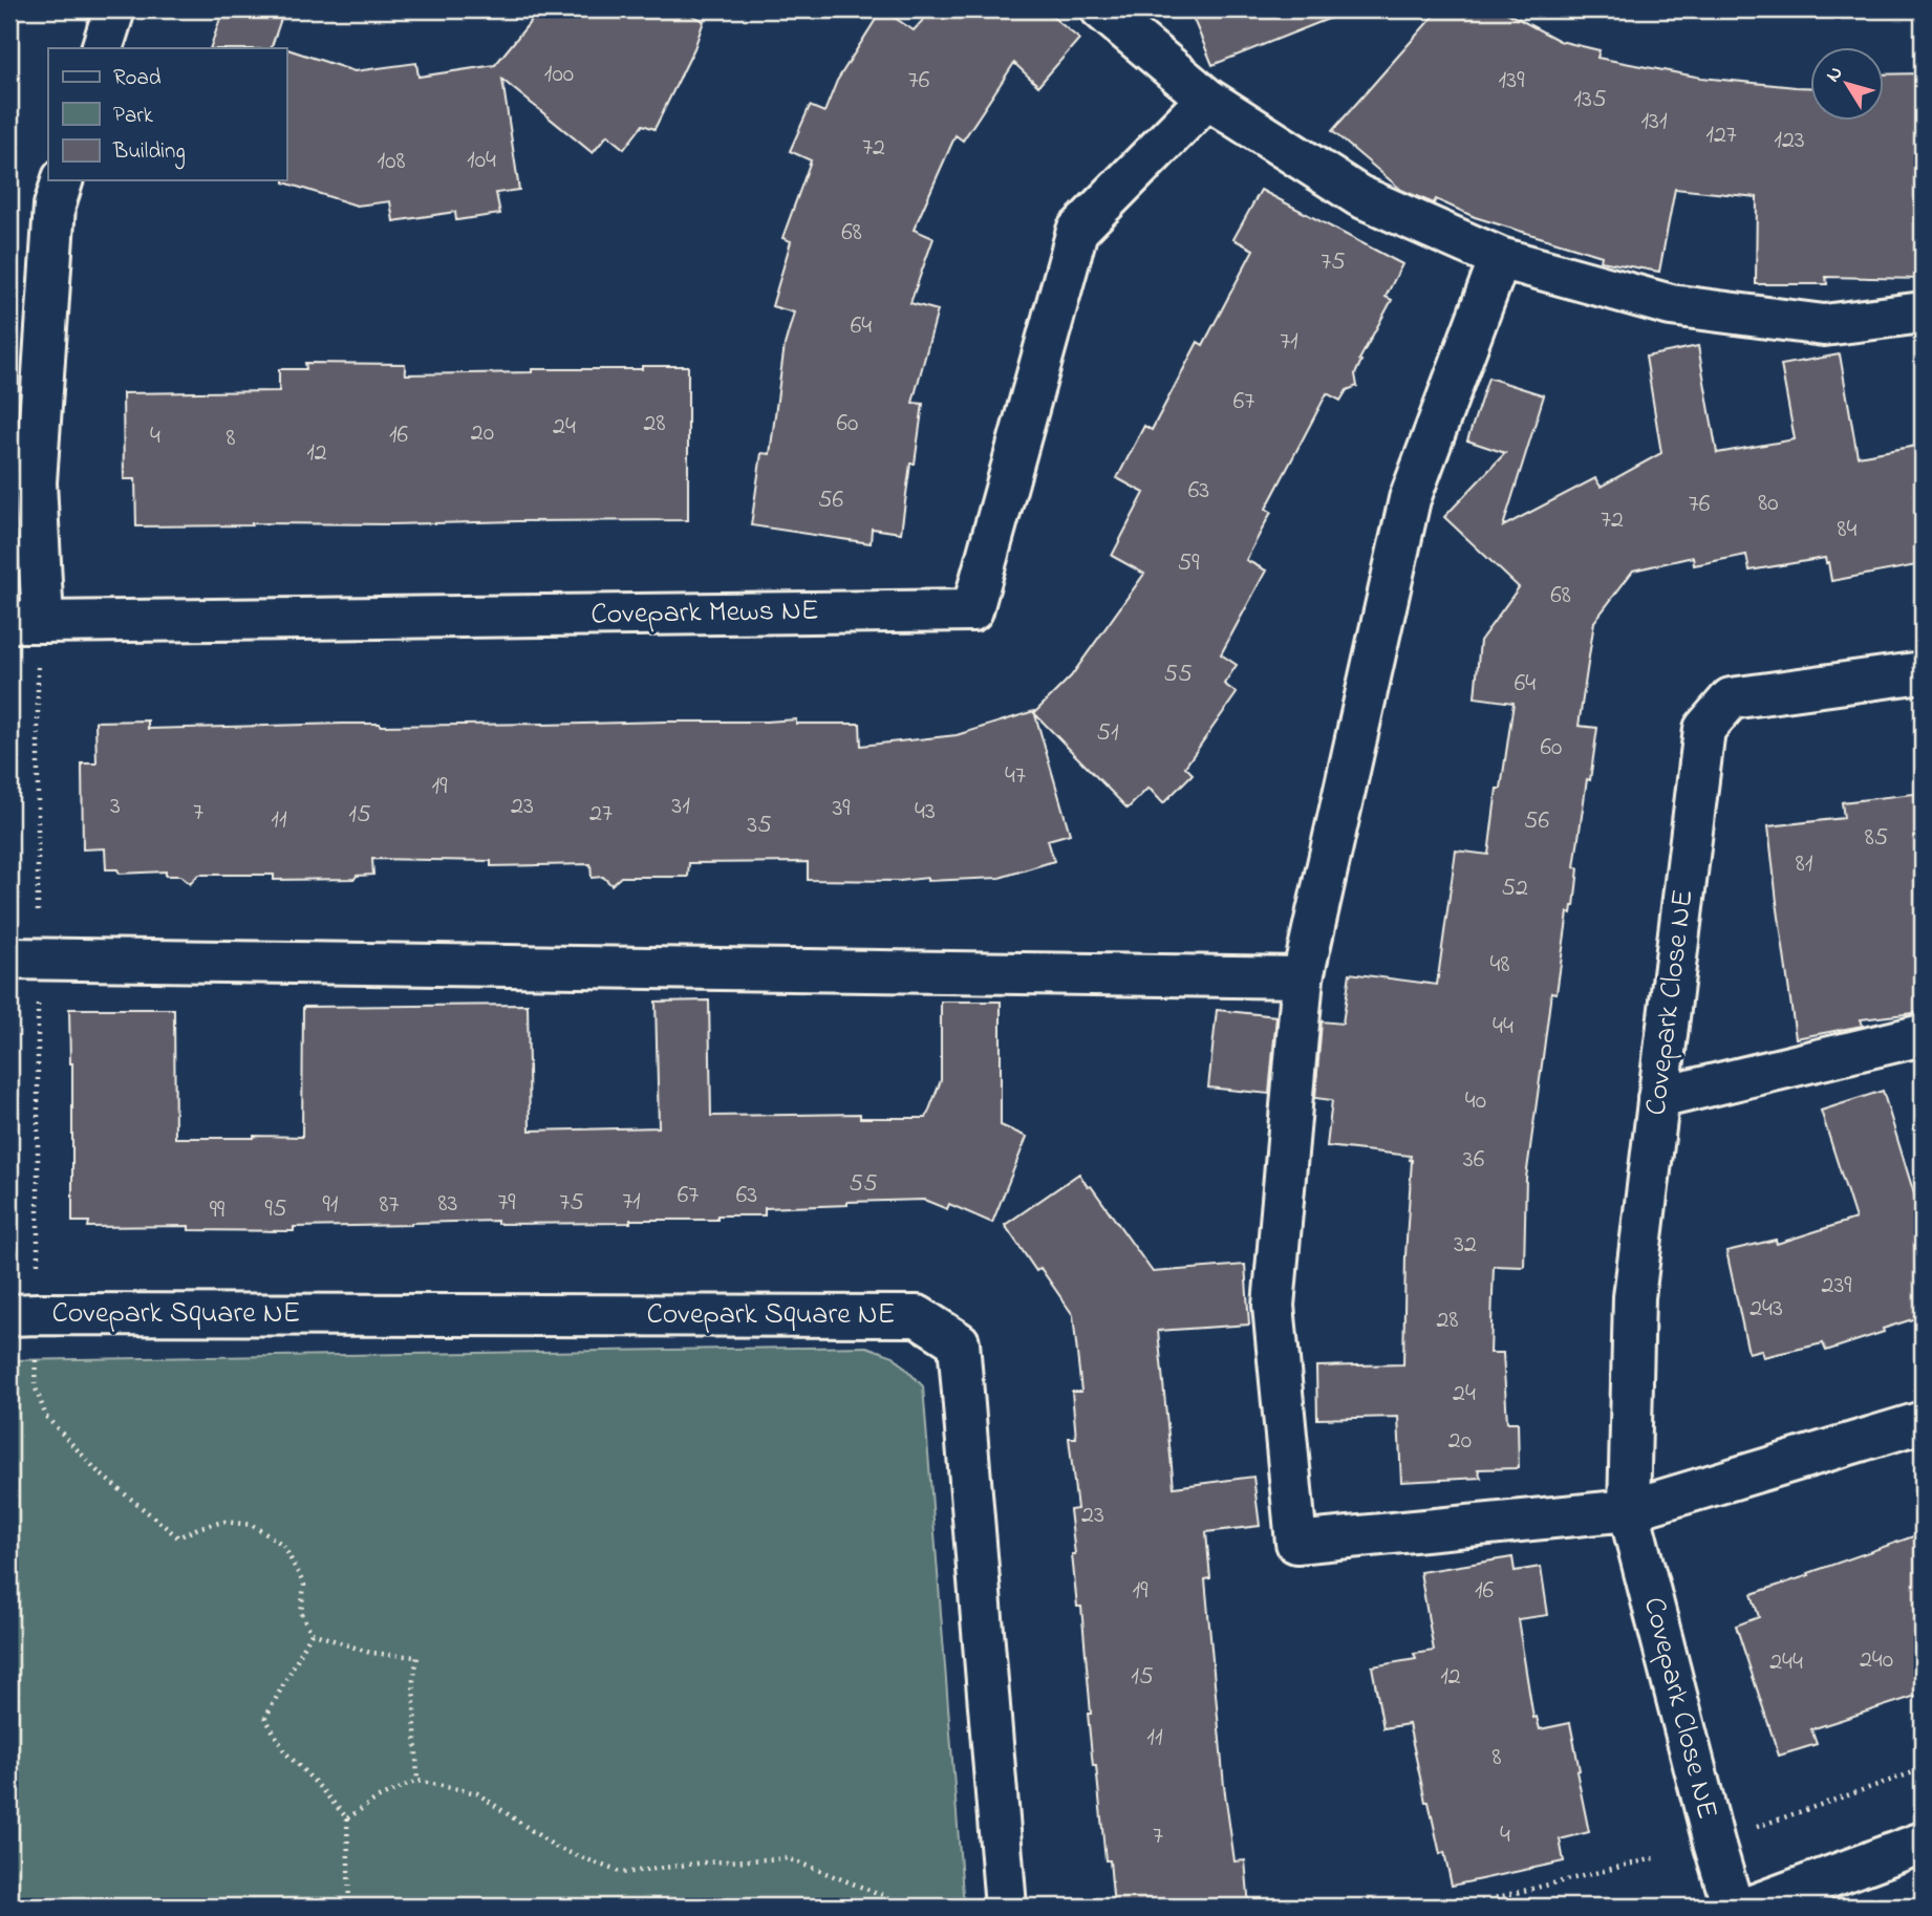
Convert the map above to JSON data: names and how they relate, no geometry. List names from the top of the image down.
{
  "streets": {
    "street": ["Covepark Mews NE", "Covepark Close NE", "Covepark Square NE"]
  },
  "house_numbers": [
    "100",
    "76",
    "139",
    "135",
    "131",
    "127",
    "123",
    "72",
    "104",
    "108",
    "68",
    "75",
    "64",
    "71",
    "67",
    "28",
    "60",
    "24",
    "20",
    "16",
    "4",
    "8",
    "12",
    "63",
    "56",
    "80",
    "76",
    "72",
    "84",
    "59",
    "68",
    "55",
    "64",
    "51",
    "60",
    "47",
    "19",
    "3",
    "23",
    "31",
    "39",
    "43",
    "7",
    "27",
    "15",
    "11",
    "56",
    "35",
    "85",
    "81",
    "52",
    "48",
    "44",
    "40",
    "36",
    "55",
    "67",
    "63",
    "71",
    "79",
    "75",
    "83",
    "91",
    "87",
    "95",
    "99",
    "32",
    "239",
    "243",
    "28",
    "24",
    "20",
    "23",
    "19",
    "16",
    "240",
    "244",
    "15",
    "12",
    "11",
    "8",
    "4",
    "7"
  ],
  "legend": ["Road", "Park", "Building"],
  "north": "top left"
}
